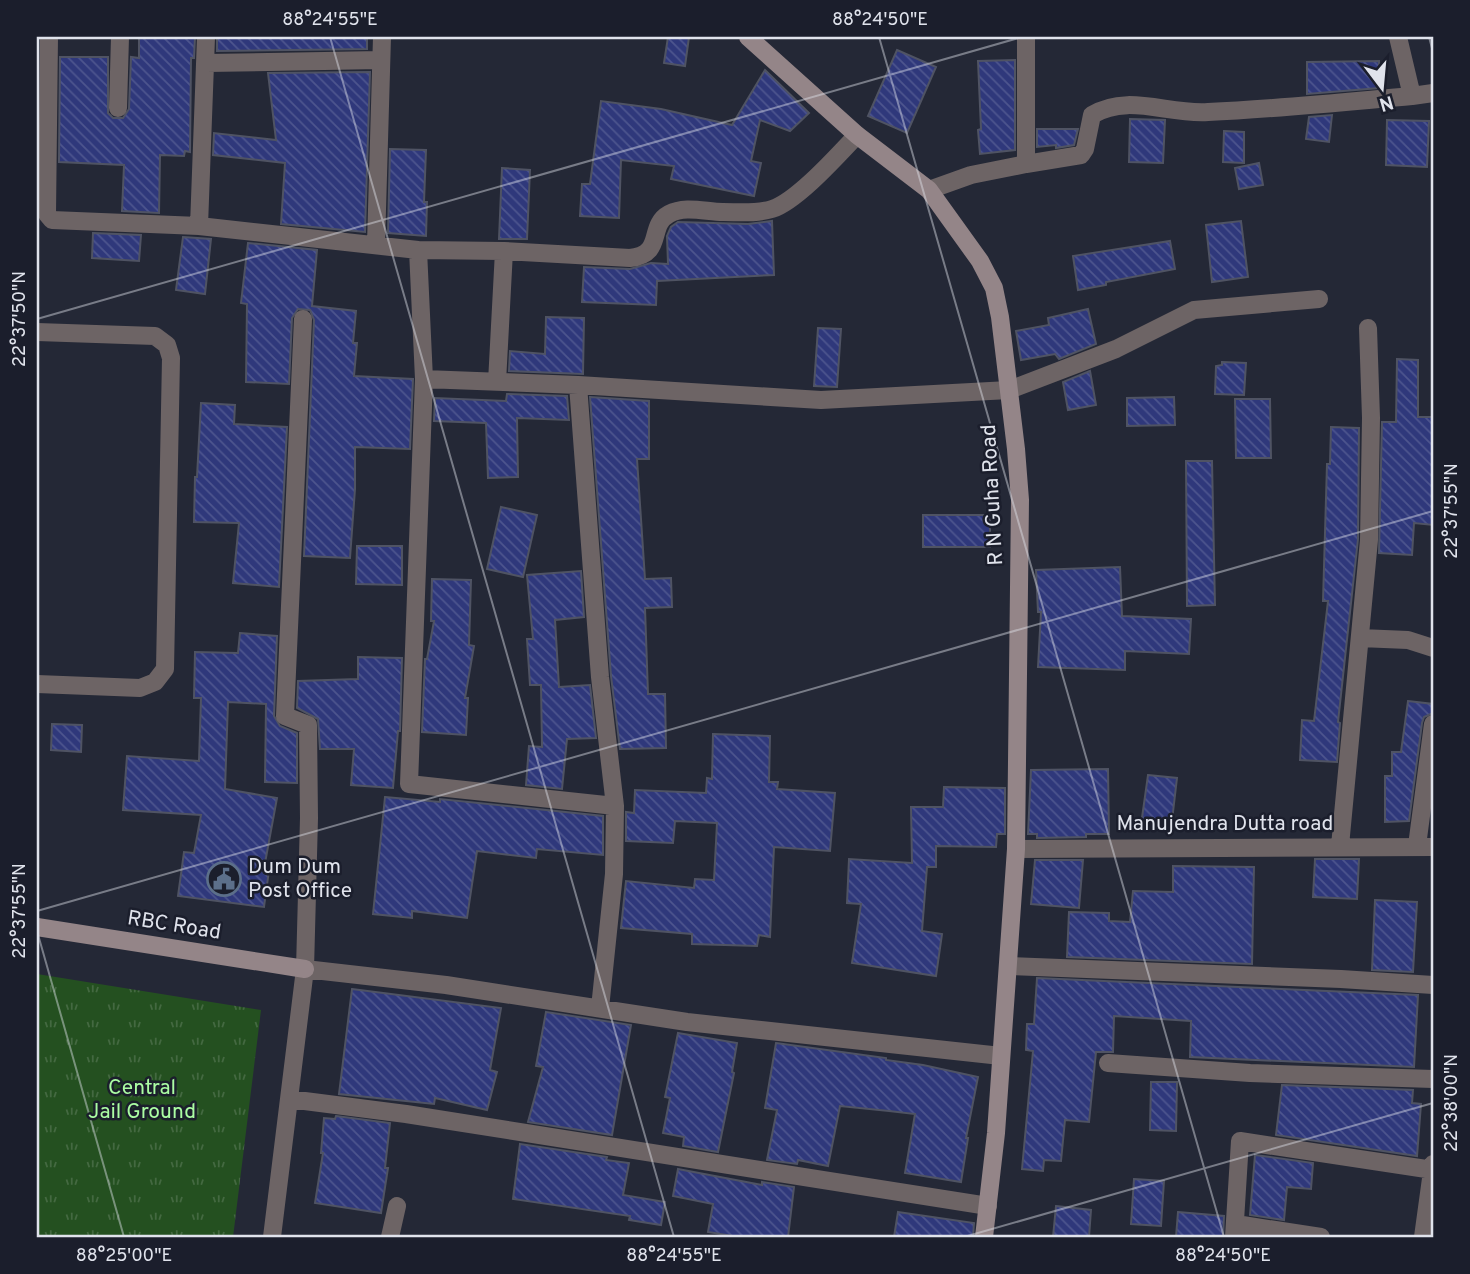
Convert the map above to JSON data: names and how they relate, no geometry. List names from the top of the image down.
{
  "streets": {
    "street": ["R N Guha Road", "Manujendra Dutta road", "RBC Road"]
  },
  "crossings": [
    ["R N Guha Road", "Manujendra Dutta road"]
  ],
  "parks": ["Central Jail Ground"],
  "places": {
    "public building": ["Dum Dum Post Office"]
  },
  "north": "bottom",
  "coordinates": [
    "88°24'55\"E",
    "88°24'50\"E",
    "22°37'50\"N",
    "22°37'55\"N",
    "22°38'00\"N",
    "88°25'00\"E"
  ]
}
